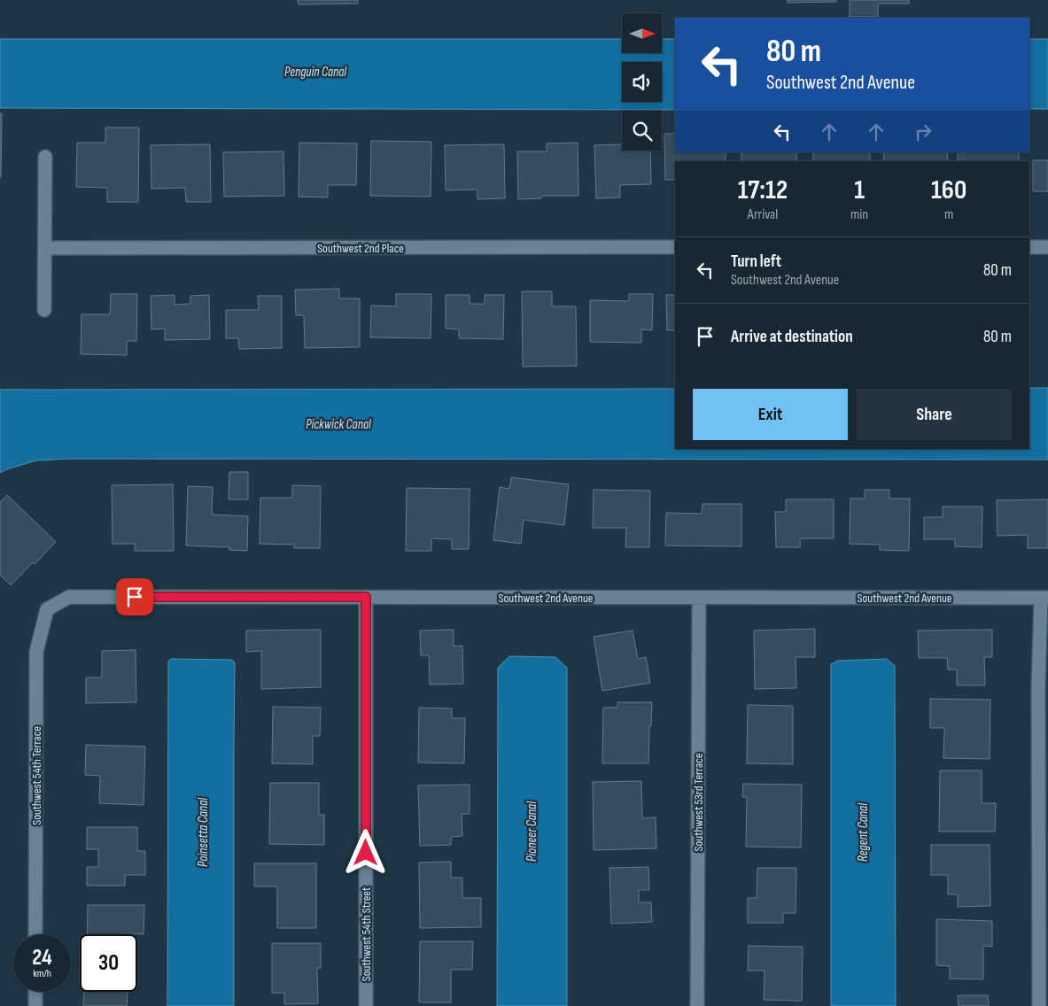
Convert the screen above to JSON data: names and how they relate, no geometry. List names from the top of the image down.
{
  "streets": {
    "street": [
      "Southwest 2nd Place",
      "Southwest 2nd Avenue",
      "Southwest 54th Terrace",
      "Southwest 53rd Terrace",
      "Southwest 54th Street"
    ]
  },
  "crossings": [
    ["Southwest 2nd Avenue", "Southwest 54th Terrace"],
    ["Southwest 2nd Avenue", "Southwest 53rd Terrace"],
    ["Southwest 2nd Avenue", "Southwest 54th Street"]
  ],
  "water": [
    "Penguin Canal",
    "Pickwick Canal",
    "Pioneer Canal",
    "Poinsetta Canal",
    "Regent Canal"
  ],
  "north": "right",
  "page": {
    "turn": ["80 m", "Southwest 2nd Avenue"],
    "eta": [
      "17:12",
      "Arrival",
      "1",
      "min",
      "160",
      "m"
    ],
    "list": [
      {
        "name": "Turn left",
        "note": "Southwest 2nd Avenue",
        "value": "80 m"
      },
      {
        "name": "Arrive at destination",
        "value": "80 m"
      }
    ],
    "buttons": ["Exit", "Share"],
    "speed": "24 km/h",
    "limit": "30"
  }
}
